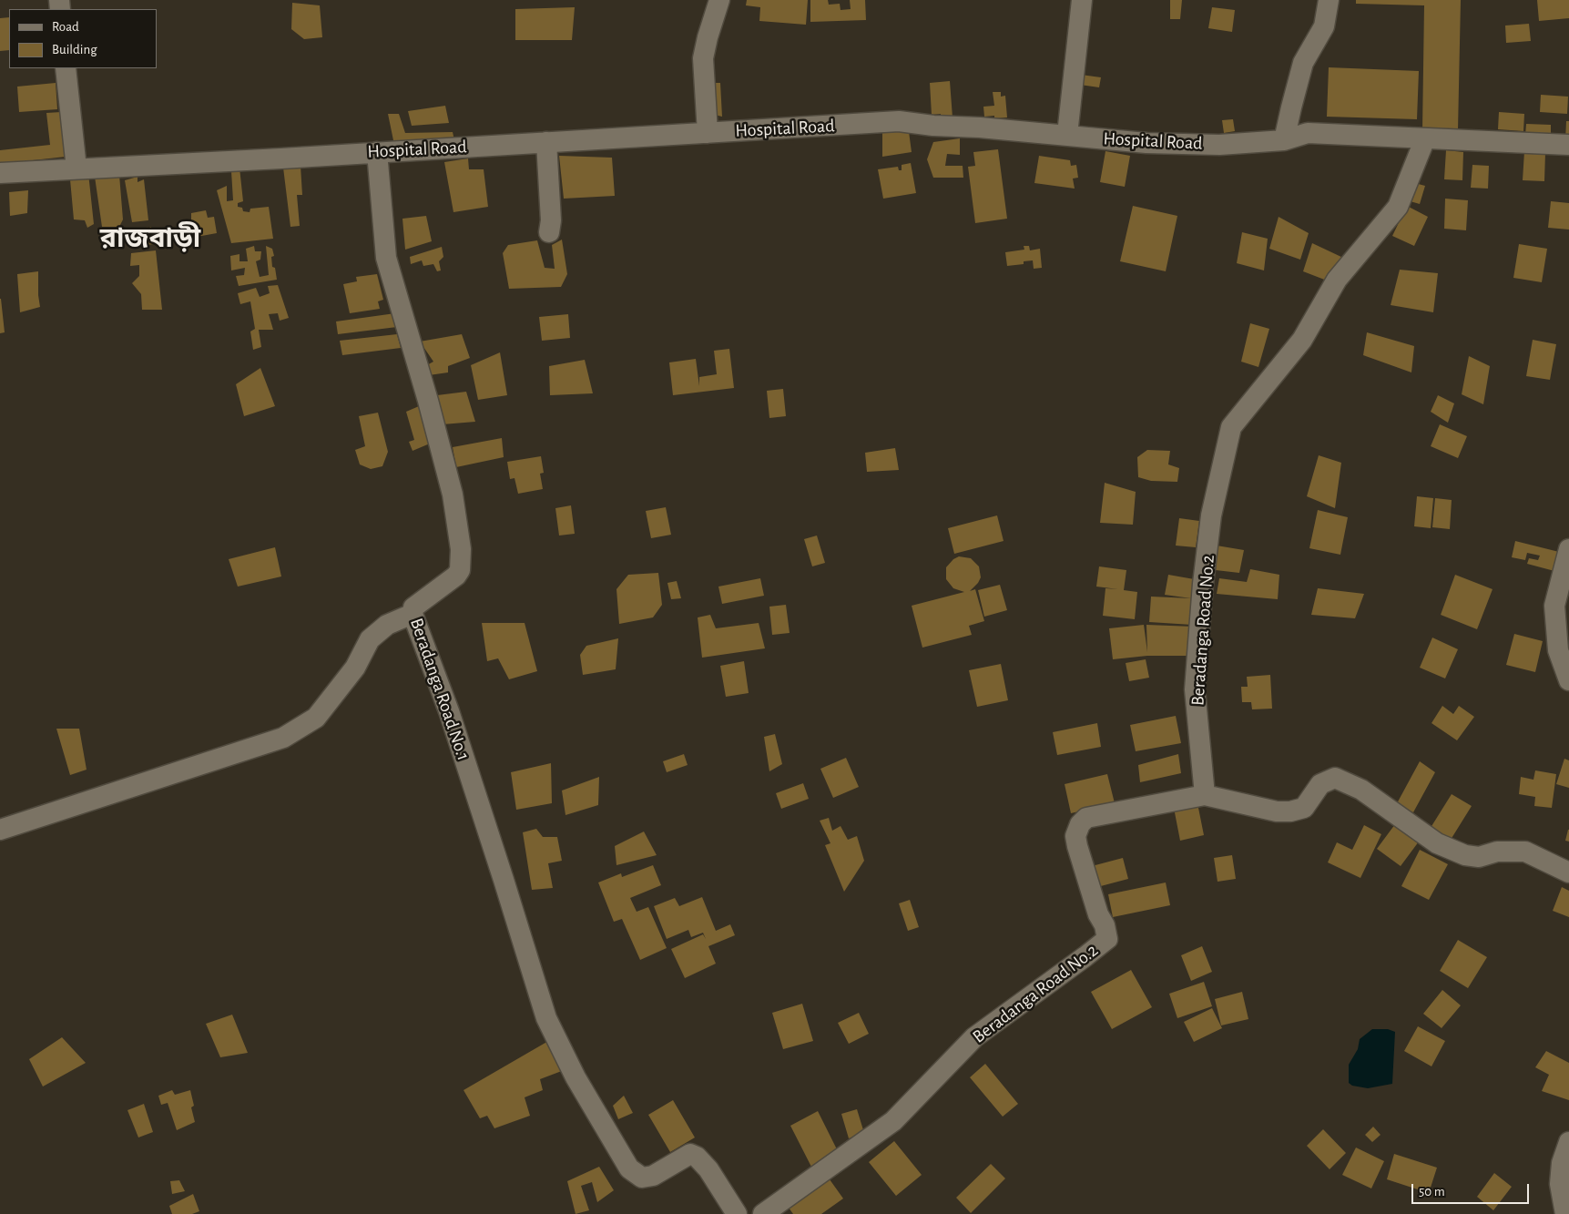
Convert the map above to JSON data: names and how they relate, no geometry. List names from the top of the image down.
{
  "streets": {
    "street": ["Hospital Road", "Beradanga Road No.2", "Beradanga Road No.1"]
  },
  "crossings": [
    ["Hospital Road", "Beradanga Road No.2"],
    ["Hospital Road", "Beradanga Road No.1"]
  ],
  "districts": ["রাজবাড়ী"],
  "legend": ["Road", "Building"],
  "scale_bar": "50 m"
}
